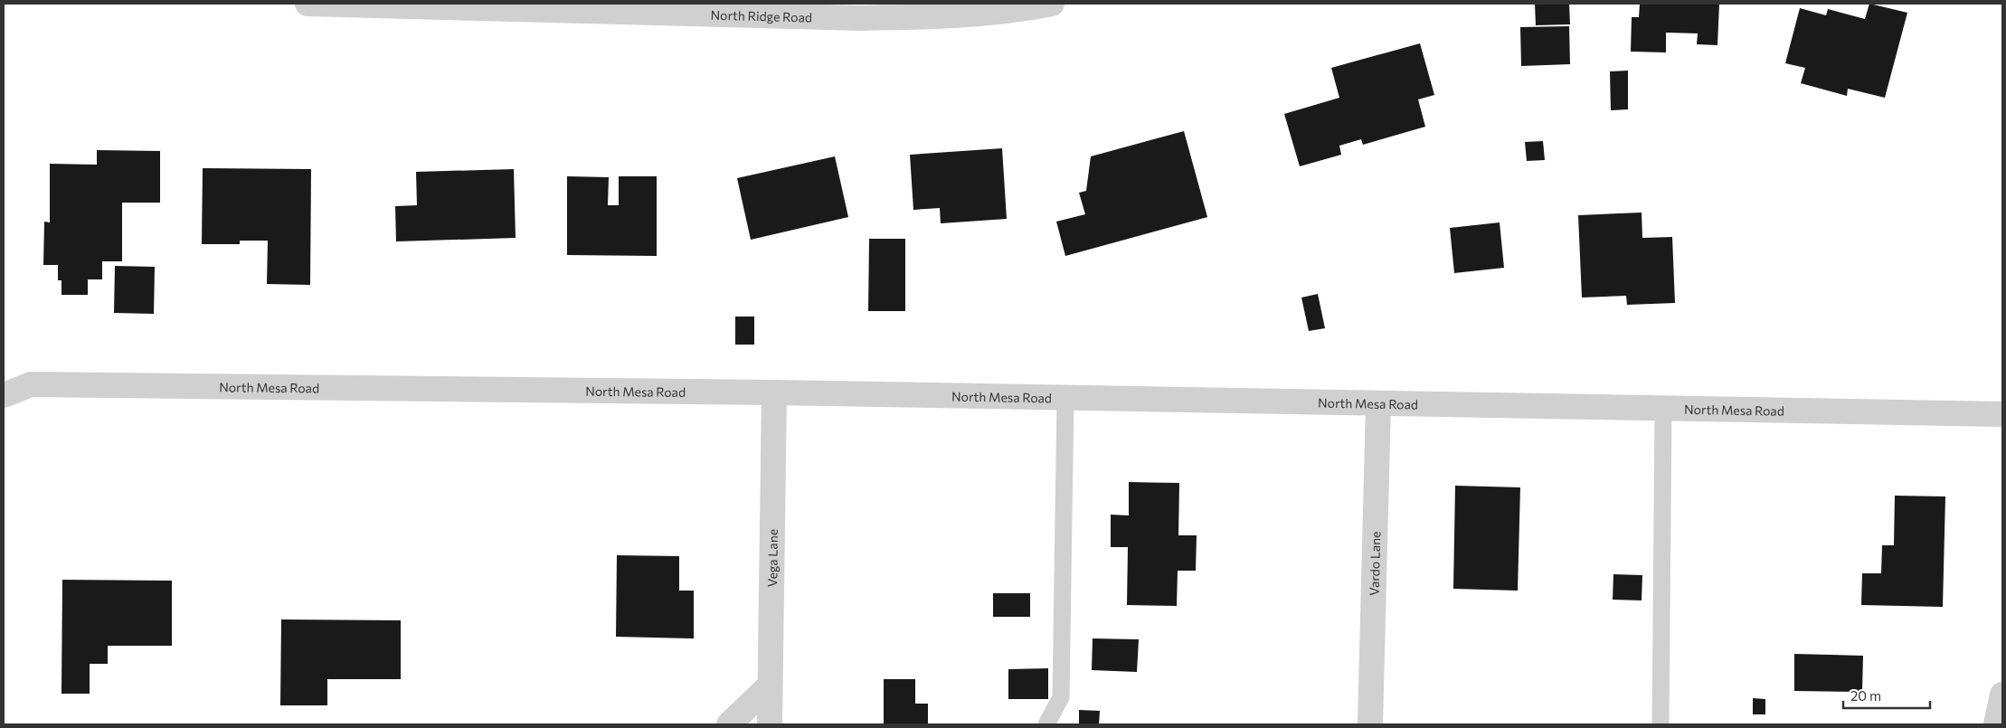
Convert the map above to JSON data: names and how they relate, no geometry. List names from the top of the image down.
{
  "streets": {
    "street": [
      "North Ridge Road",
      "North Mesa Road",
      "Vega Lane",
      "Vardo Lane"
    ]
  },
  "crossings": [
    ["North Mesa Road", "Vega Lane"],
    ["North Mesa Road", "Vardo Lane"]
  ],
  "scale_bar": "20 m"
}
